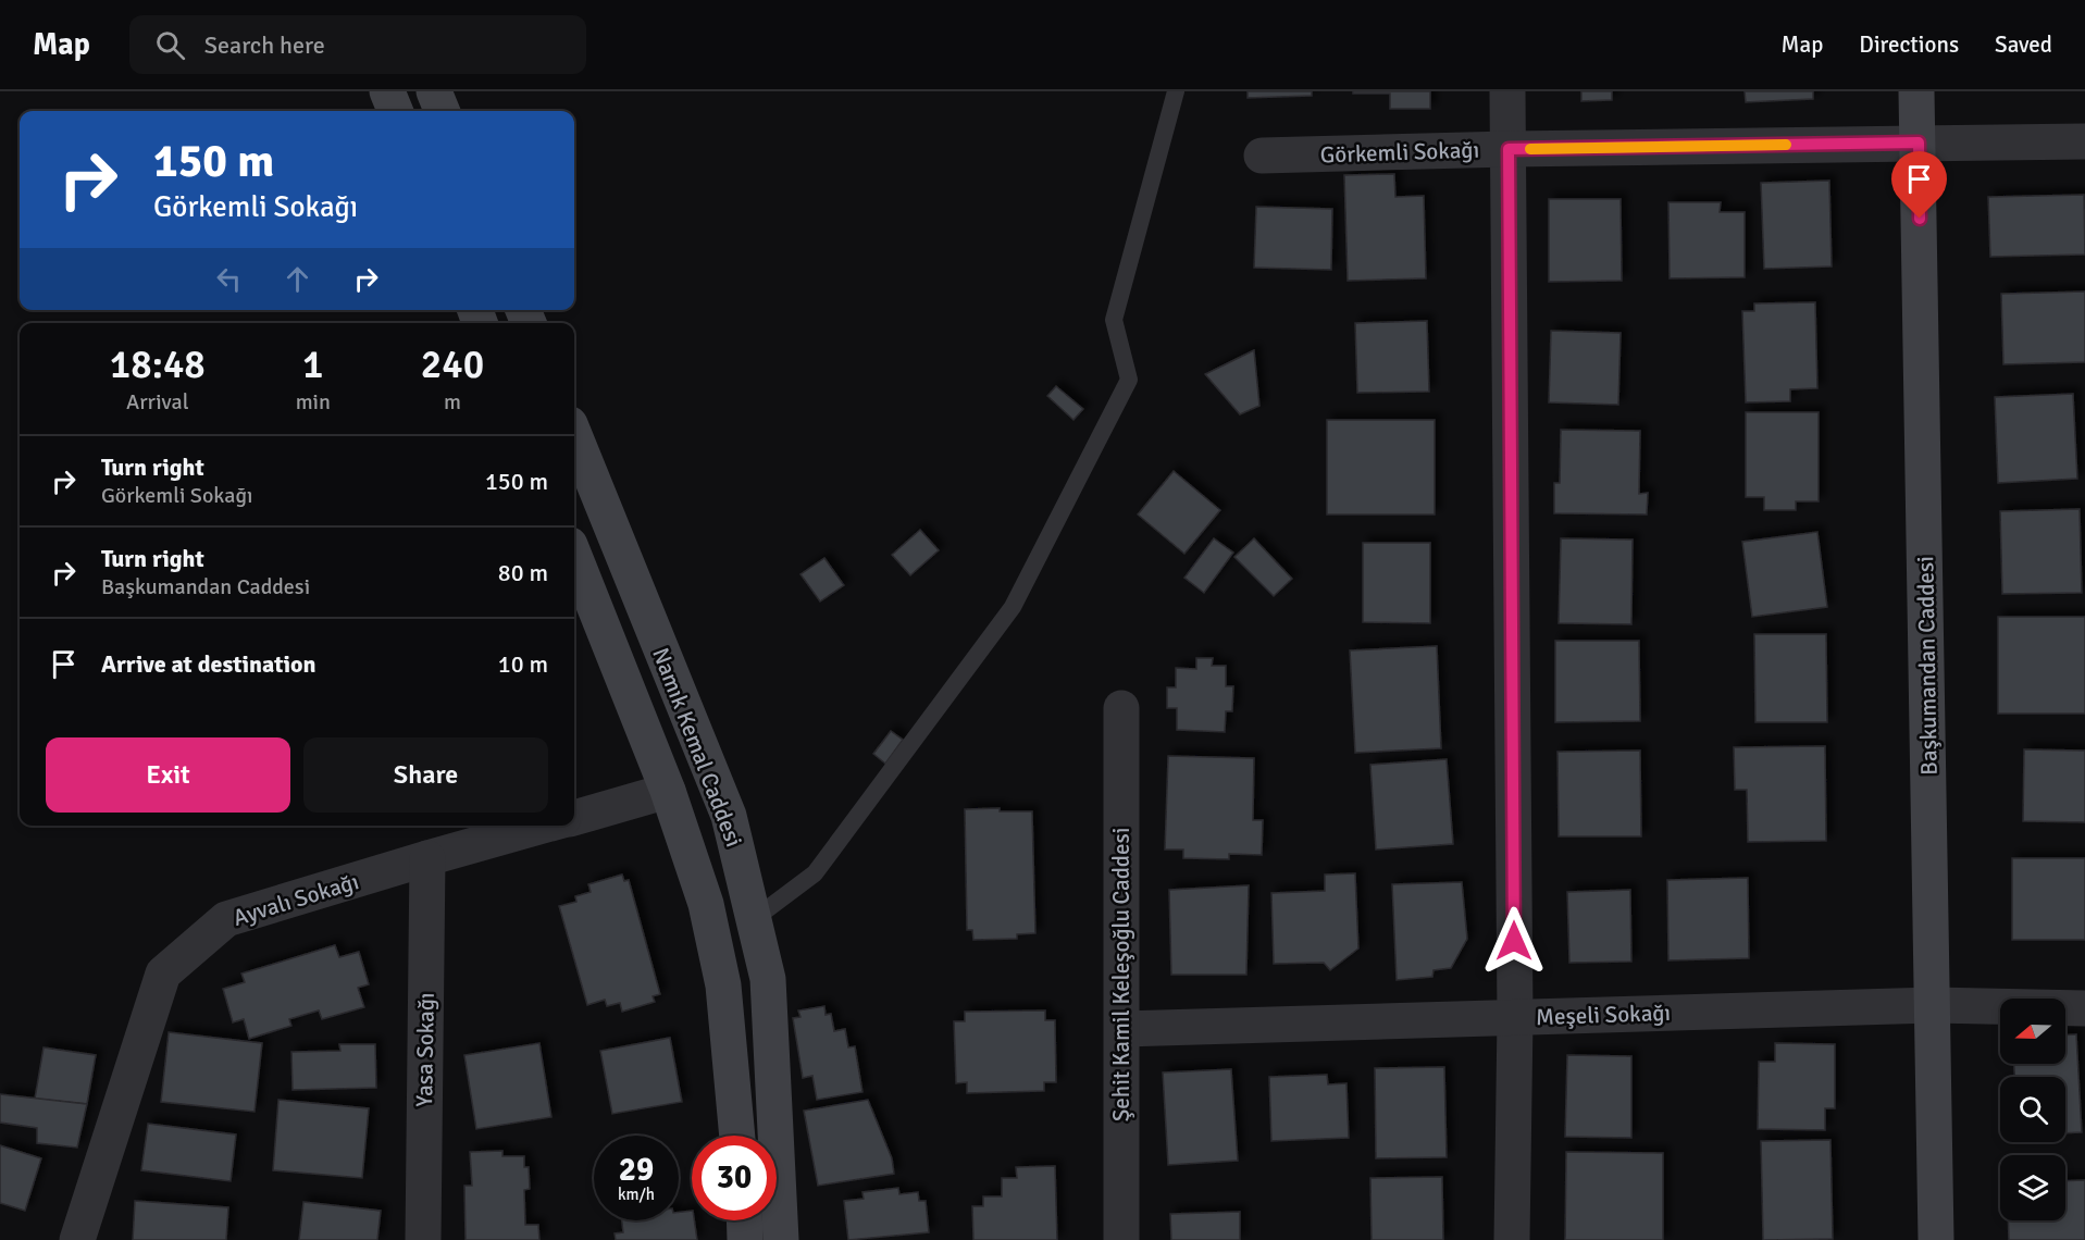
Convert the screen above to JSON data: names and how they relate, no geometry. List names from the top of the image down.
{
  "streets": {
    "street": [
      "Görkemli Sokağı",
      "Başkumandan Caddesi",
      "Namık Kemal Caddesi",
      "Ayvalı Sokağı",
      "Şehit Kamil Keleşoğlu Caddesi",
      "Meşeli Sokağı",
      "Yasa Sokağı"
    ]
  },
  "crossings": [
    ["Görkemli Sokağı", "Başkumandan Caddesi"],
    ["Başkumandan Caddesi", "Meşeli Sokağı"],
    ["Ayvalı Sokağı", "Yasa Sokağı"],
    ["Şehit Kamil Keleşoğlu Caddesi", "Meşeli Sokağı"]
  ],
  "north": "left",
  "page": {
    "header": "Map",
    "search": "Search here",
    "nav": ["Map", "Directions", "Saved"],
    "turn": ["150 m", "Görkemli Sokağı"],
    "eta": [
      "18:48",
      "Arrival",
      "1",
      "min",
      "240",
      "m"
    ],
    "list": [
      {
        "name": "Turn right",
        "note": "Görkemli Sokağı",
        "value": "150 m"
      },
      {
        "name": "Turn right",
        "note": "Başkumandan Caddesi",
        "value": "80 m"
      },
      {
        "name": "Arrive at destination",
        "value": "10 m"
      }
    ],
    "buttons": ["Exit", "Share"],
    "speed": "29 km/h",
    "limit": "30"
  }
}
